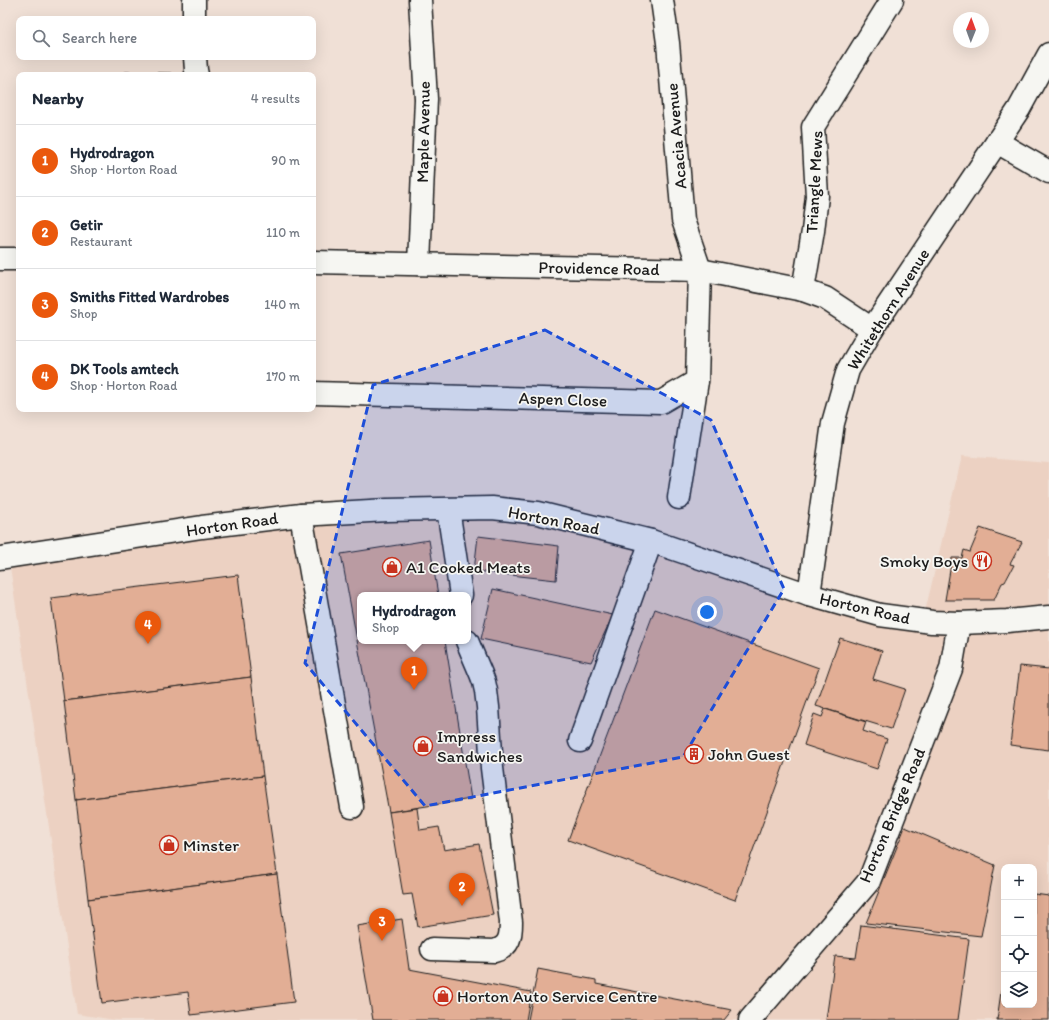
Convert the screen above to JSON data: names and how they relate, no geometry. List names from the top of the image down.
{
  "streets": {
    "street": [
      "Maple Avenue",
      "Acacia Avenue",
      "Triangle Mews",
      "Providence Road",
      "Whitethorn Avenue",
      "Aspen Close",
      "Horton Road",
      "Horton Bridge Road"
    ]
  },
  "crossings": [
    ["Maple Avenue", "Providence Road"],
    ["Acacia Avenue", "Providence Road"],
    ["Triangle Mews", "Providence Road"],
    ["Providence Road", "Whitethorn Avenue"],
    ["Whitethorn Avenue", "Horton Road"],
    ["Horton Road", "Horton Bridge Road"]
  ],
  "places": {
    "restaurant": ["Smoky Boys"],
    "shop": [
      "A1 Cooked Meats",
      "Impress Sandwiches",
      "Minster",
      "Horton Auto Service Centre"
    ],
    "building": ["John Guest"]
  },
  "north": "top",
  "page": {
    "search": "Search here",
    "heading": ["Nearby", "4 results"],
    "list": [
      {
        "mark": "1",
        "name": "Hydrodragon",
        "note": "Shop · Horton Road",
        "value": "90 m"
      },
      {
        "mark": "2",
        "name": "Getir",
        "note": "Restaurant",
        "value": "110 m"
      },
      {
        "mark": "3",
        "name": "Smiths Fitted Wardrobes",
        "note": "Shop",
        "value": "140 m"
      },
      {
        "mark": "4",
        "name": "DK Tools amtech",
        "note": "Shop · Horton Road",
        "value": "170 m"
      }
    ],
    "popup": ["Hydrodragon", "Shop"],
    "pins": [
      "4",
      "1",
      "2",
      "3"
    ],
    "map_buttons": ["+", "−"]
  }
}
